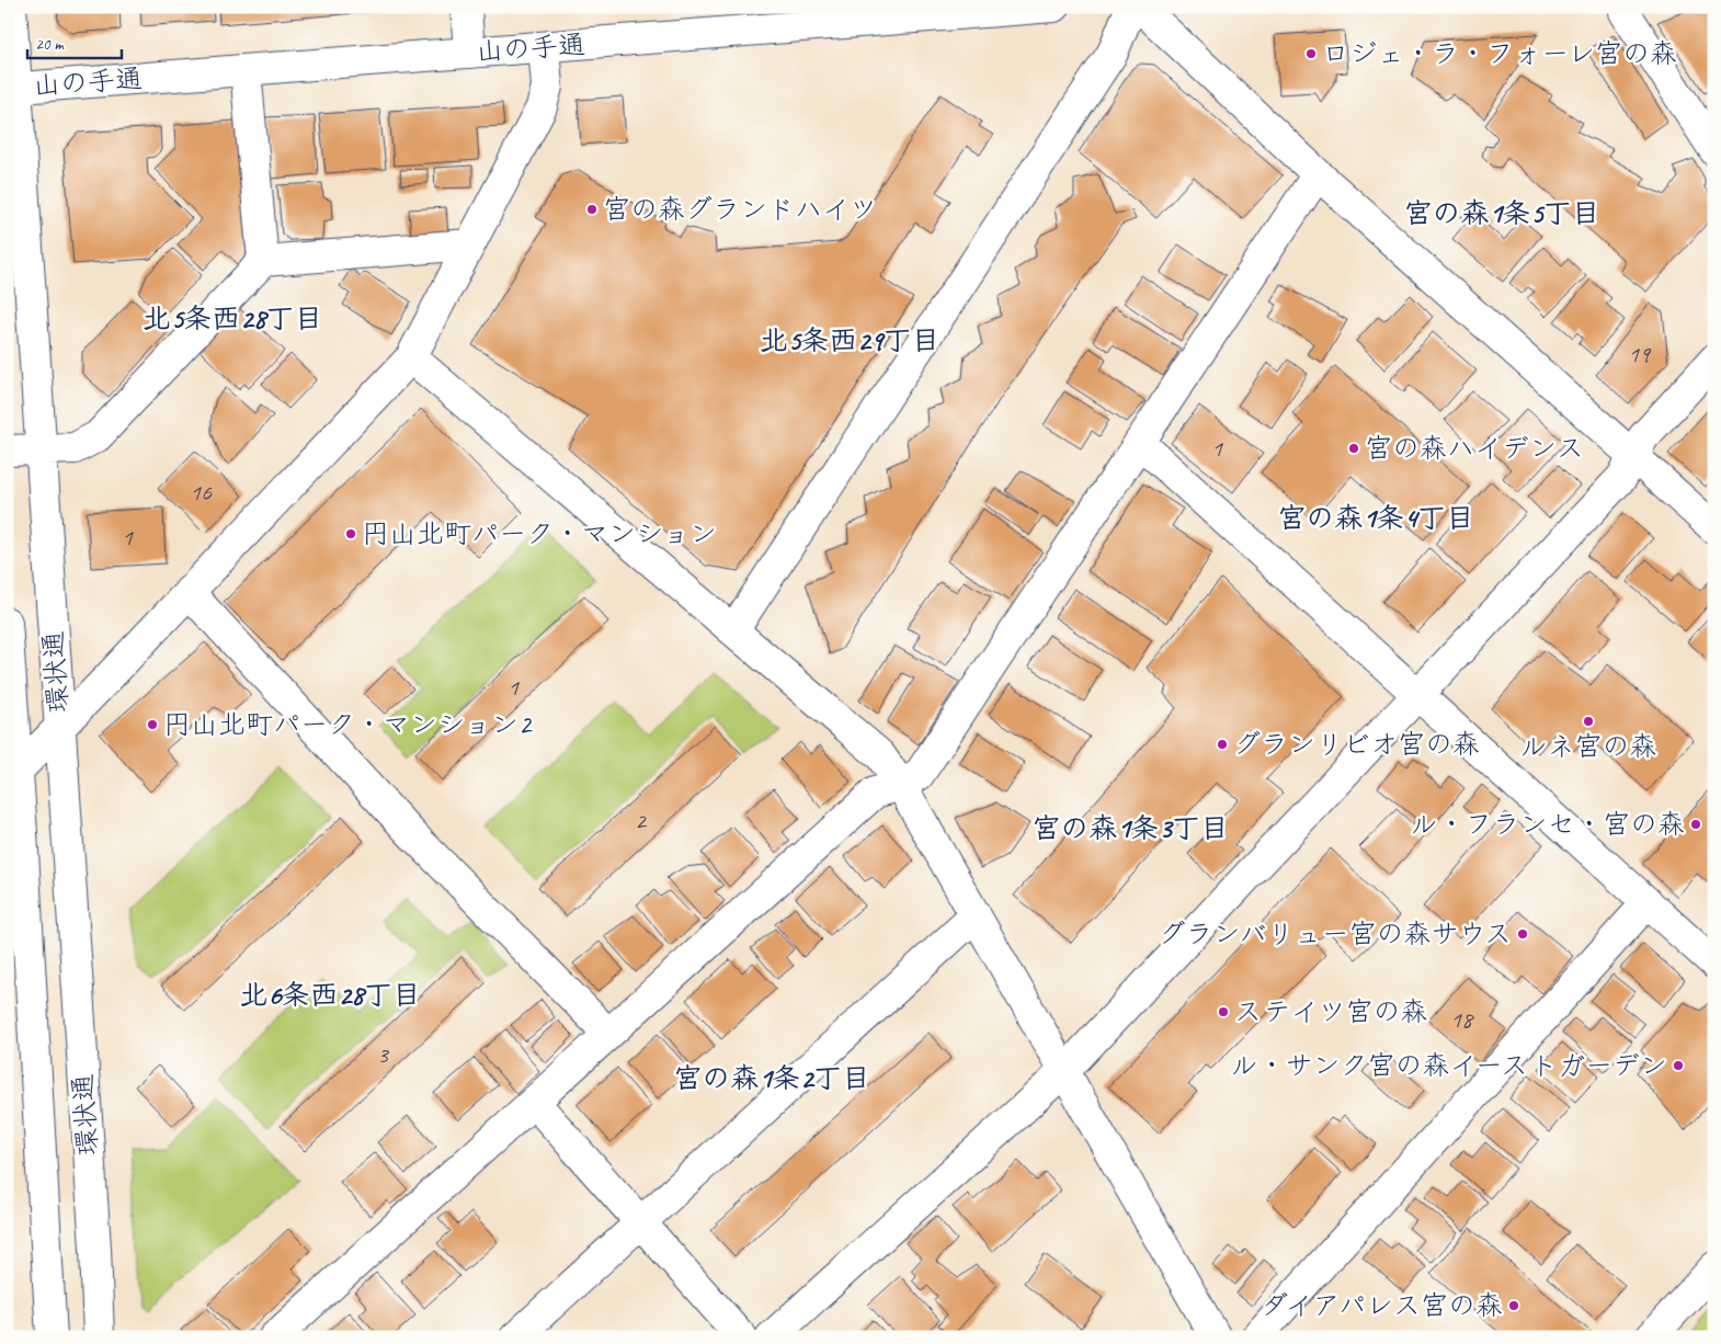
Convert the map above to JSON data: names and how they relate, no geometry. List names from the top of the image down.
{
  "streets": {
    "street": ["山の手通", "環状通"]
  },
  "crossings": [
    ["山の手通", "環状通"]
  ],
  "districts": [
    "宮の森1条5丁目",
    "北5条西28丁目",
    "北5条西29丁目",
    "宮の森1条4丁目",
    "宮の森1条3丁目",
    "北6条西28丁目",
    "宮の森1条2丁目"
  ],
  "places": [
    "ロジェ・ラ・フォーレ宮の森",
    "宮の森グランドハイツ",
    "宮の森ハイデンス",
    "円山北町パーク・マンション",
    "ルネ宮の森",
    "円山北町パーク・マンション2",
    "グランリビオ宮の森",
    "ル・フランセ・宮の森",
    "グランバリュー宮の森サウス",
    "ステイツ宮の森",
    "ル・サンク宮の森イーストガーデン",
    "ダイアパレス宮の森"
  ],
  "house_numbers": [
    "19",
    "1",
    "16",
    "1",
    "1",
    "2",
    "18",
    "3"
  ],
  "scale_bar": "20 m"
}
